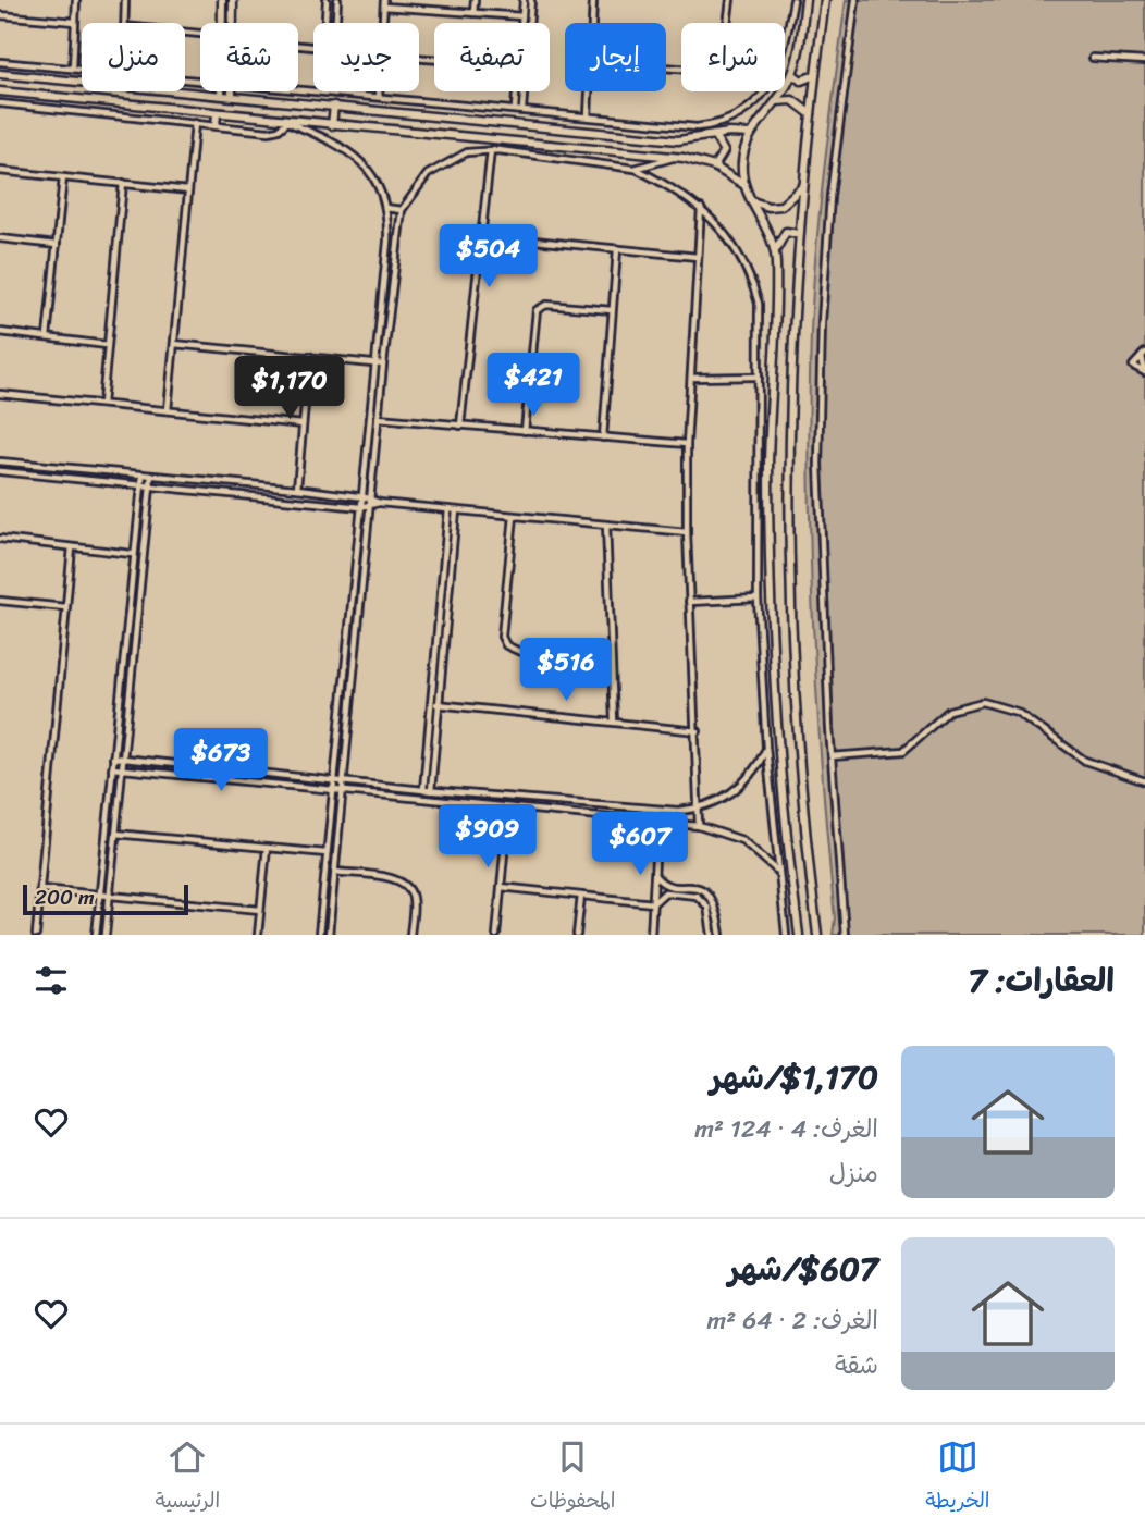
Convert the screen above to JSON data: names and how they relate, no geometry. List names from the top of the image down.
{
  "scale_bar": "200 m",
  "page": {
    "chip": [
      "شراء",
      "إيجار",
      "تصفية",
      "جديد",
      "شقة",
      "منزل"
    ],
    "price": [
      "$504",
      "$421",
      "$1,170",
      "$516",
      "$673",
      "$909",
      "$607"
    ],
    "scale": "200 m",
    "heading": "العقارات: 7",
    "list": [
      {
        "name": "$1,170/شهر",
        "note": "الغرف: 4 · 124 m² · منزل"
      },
      {
        "name": "$607/شهر",
        "note": "الغرف: 2 · 64 m² · شقة"
      }
    ],
    "tabs": ["الخريطة", "المحفوظات", "الرئيسية"]
  }
}
